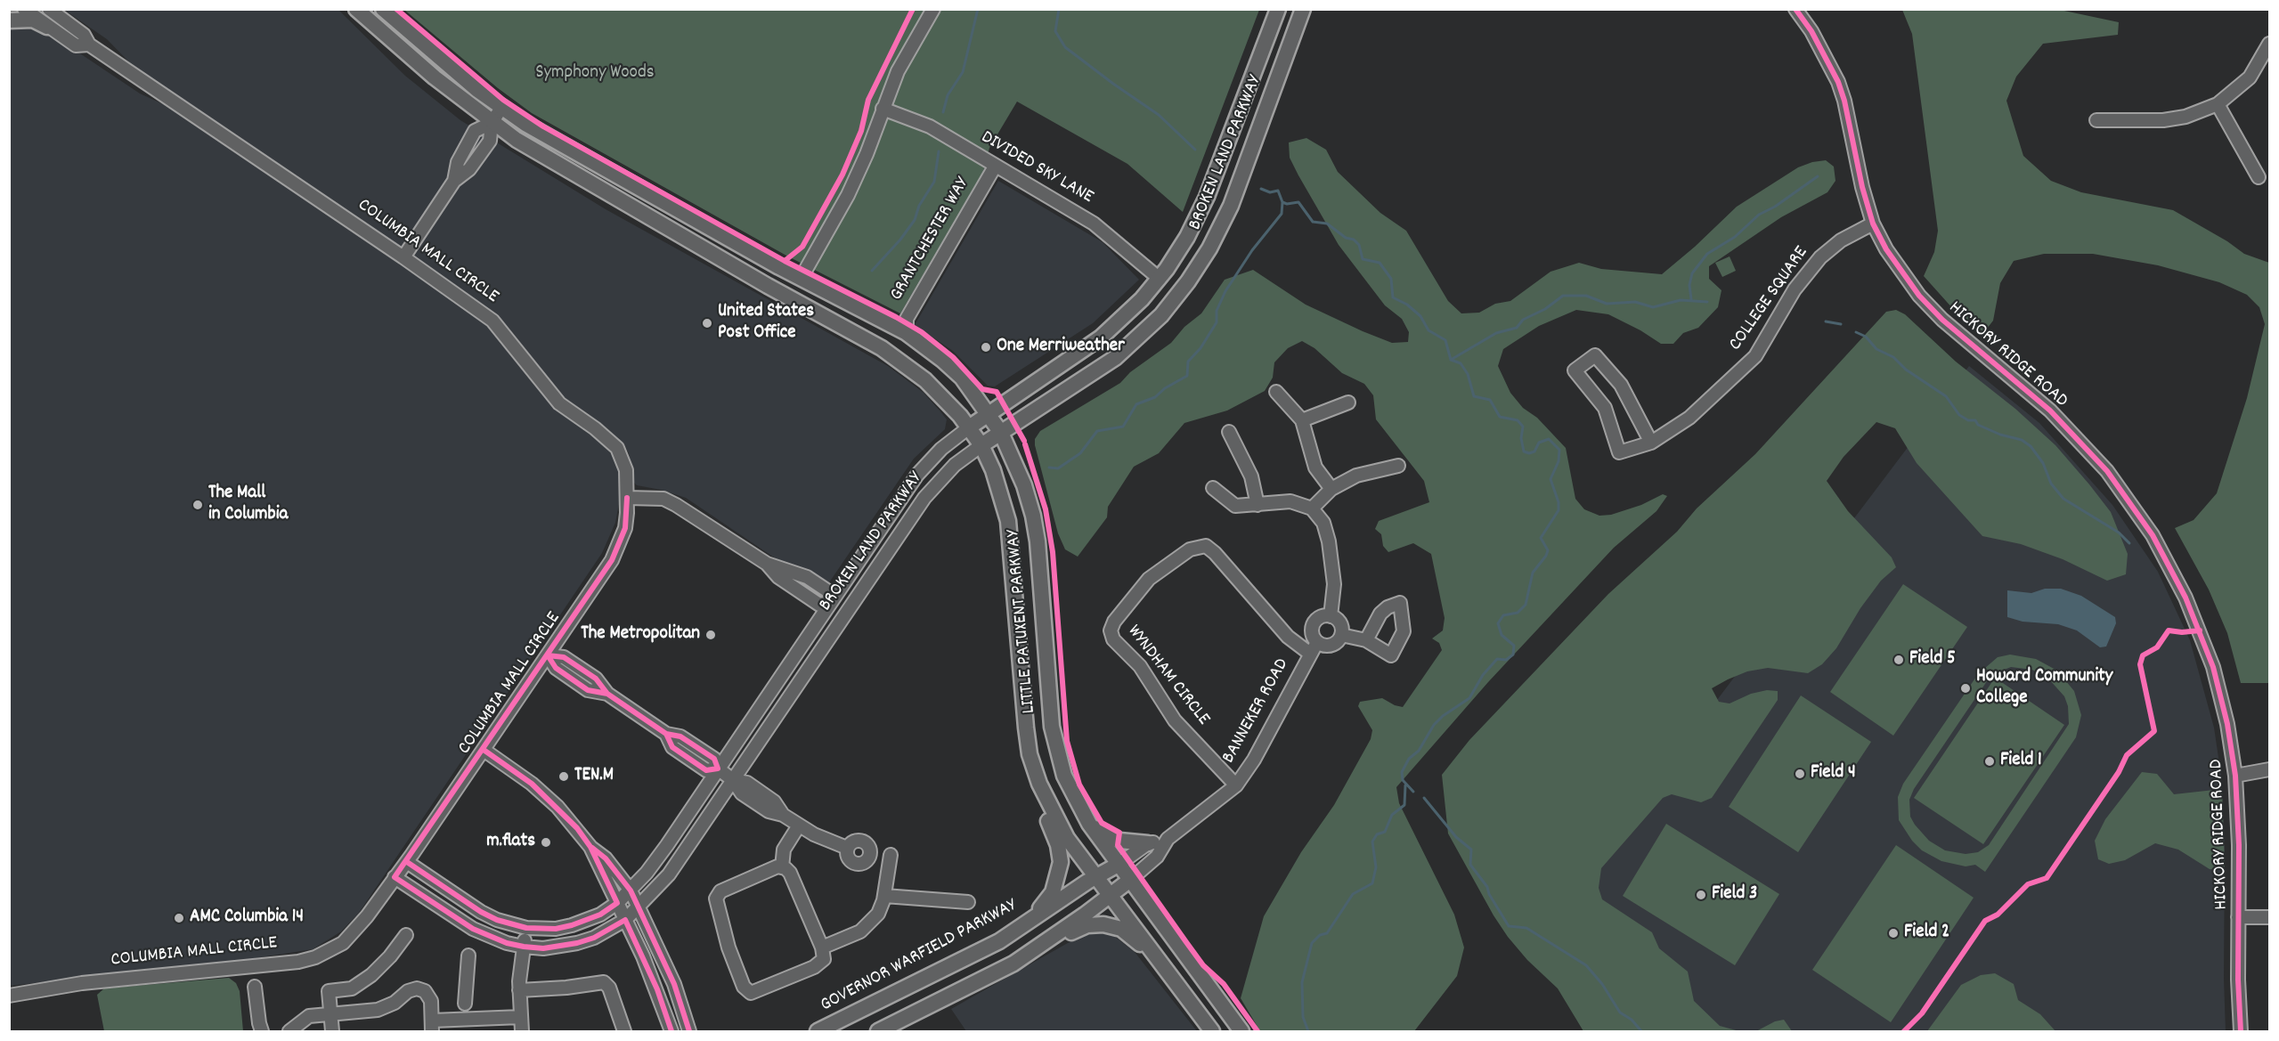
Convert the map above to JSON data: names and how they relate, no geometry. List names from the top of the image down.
{
  "streets": {
    "main road": ["BROKEN LAND PARKWAY", "LITTLE PATUXENT PARKWAY", "GOVERNOR WARFIELD PARKWAY"],
    "street": [
      "DIVIDED SKY LANE",
      "GRANTCHESTER WAY",
      "COLUMBIA MALL CIRCLE",
      "COLLEGE SQUARE",
      "HICKORY RIDGE ROAD",
      "WYNDHAM CIRCLE",
      "BANNEKER ROAD"
    ]
  },
  "crossings": [
    ["BROKEN LAND PARKWAY", "DIVIDED SKY LANE"],
    ["BROKEN LAND PARKWAY", "COLUMBIA MALL CIRCLE"],
    ["BROKEN LAND PARKWAY", "LITTLE PATUXENT PARKWAY"],
    ["DIVIDED SKY LANE", "GRANTCHESTER WAY"],
    ["GRANTCHESTER WAY", "LITTLE PATUXENT PARKWAY"],
    ["COLLEGE SQUARE", "HICKORY RIDGE ROAD"],
    ["LITTLE PATUXENT PARKWAY", "BANNEKER ROAD"],
    ["LITTLE PATUXENT PARKWAY", "GOVERNOR WARFIELD PARKWAY"],
    ["WYNDHAM CIRCLE", "BANNEKER ROAD"]
  ],
  "parks": ["Symphony Woods"],
  "places": [
    "United States Post Office",
    "One Merriweather",
    "The Mall in Columbia",
    "The Metropolitan",
    "Field 5",
    "Howard Community College",
    "Field 1",
    "Field 4",
    "TEN.M",
    "m.flats",
    "Field 3",
    "AMC Columbia 14",
    "Field 2"
  ]
}
